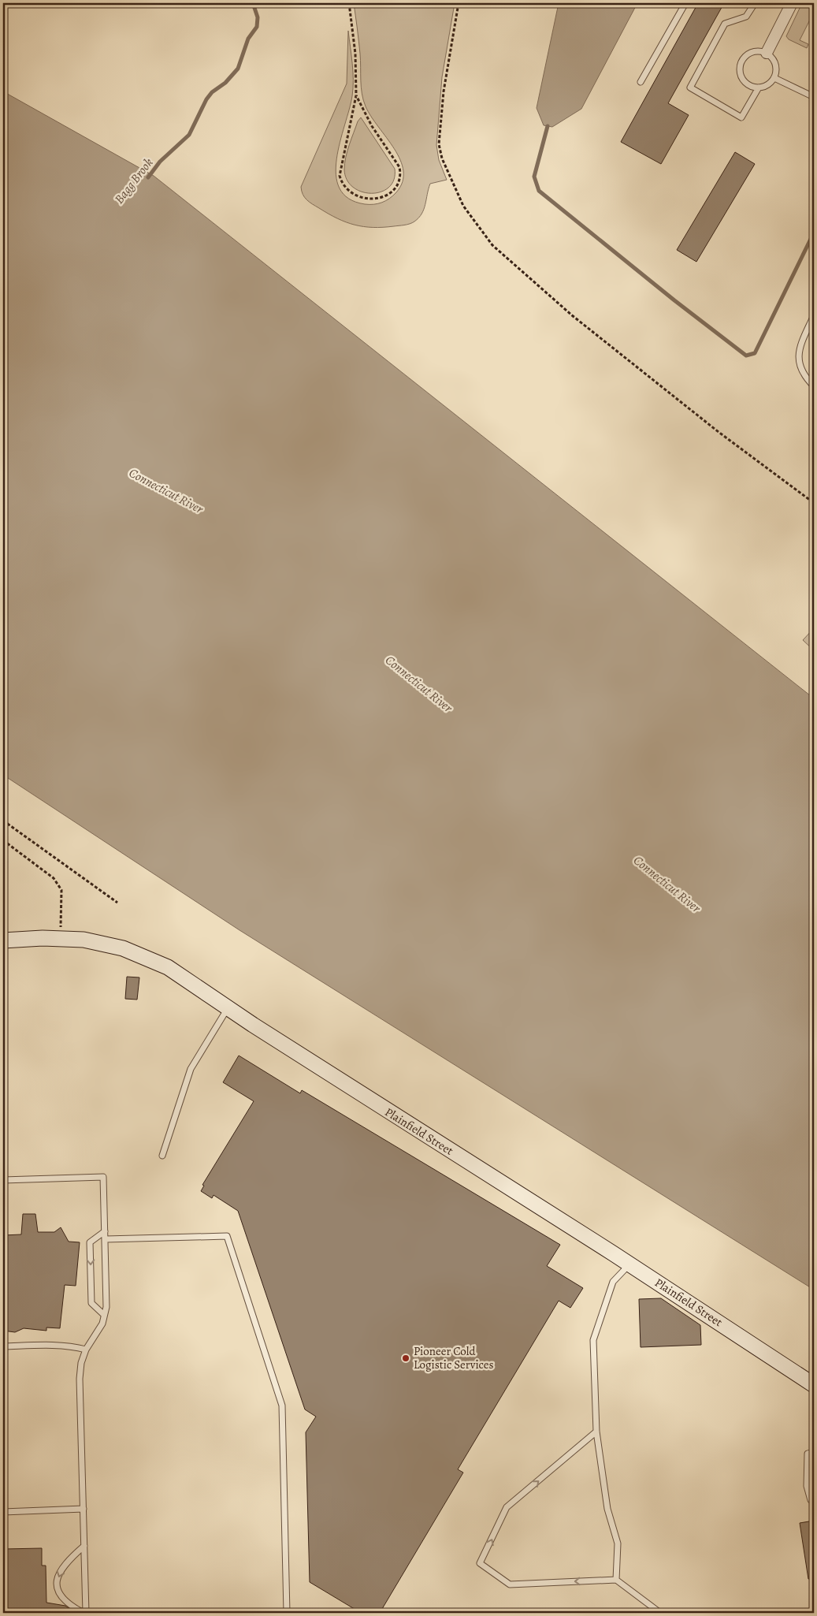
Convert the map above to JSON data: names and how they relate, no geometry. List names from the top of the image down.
{
  "streets": {
    "street": ["Plainfield Street"]
  },
  "water": ["Bagg Brook", "Connecticut River"],
  "places": ["Pioneer Cold Logistic Services"]
}
